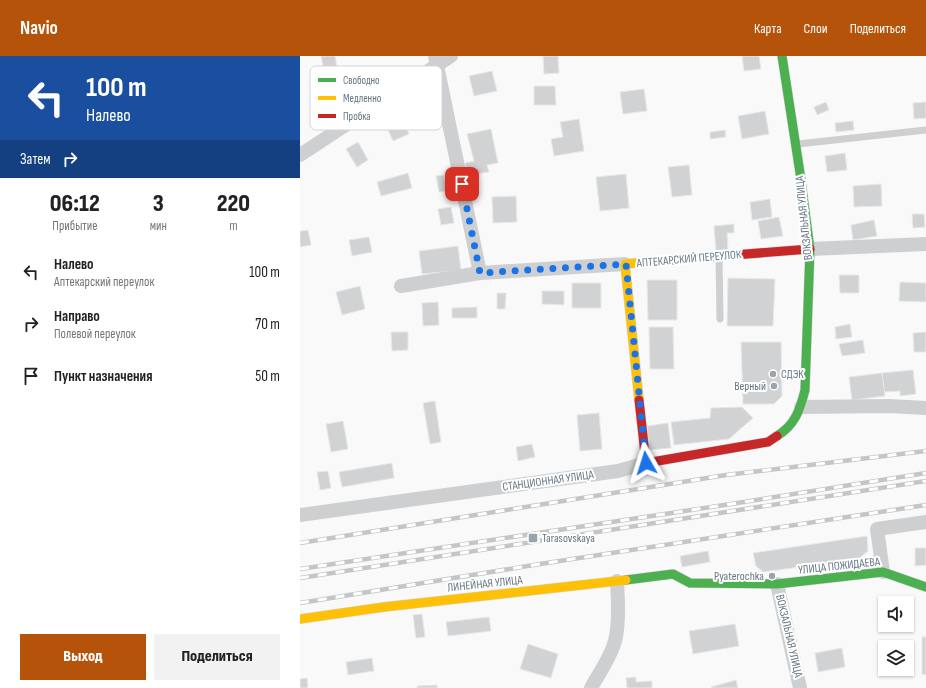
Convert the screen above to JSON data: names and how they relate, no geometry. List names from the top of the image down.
{
  "streets": {
    "street": [
      "ВОКЗАЛЬНАЯ УЛИЦА",
      "АПТЕКАРСКИЙ ПЕРЕУЛОК",
      "СТАНЦИОННАЯ УЛИЦА",
      "УЛИЦА ПОЖИДАЕВА",
      "ЛИНЕЙНАЯ УЛИЦА"
    ]
  },
  "crossings": [
    ["ВОКЗАЛЬНАЯ УЛИЦА", "АПТЕКАРСКИЙ ПЕРЕУЛОК"],
    ["ВОКЗАЛЬНАЯ УЛИЦА", "СТАНЦИОННАЯ УЛИЦА"],
    ["ВОКЗАЛЬНАЯ УЛИЦА", "УЛИЦА ПОЖИДАЕВА"],
    ["УЛИЦА ПОЖИДАЕВА", "ЛИНЕЙНАЯ УЛИЦА"]
  ],
  "places": {
    "other": ["СДЭК", "Верный", "Pyaterochka"],
    "transit": ["Tarasovskaya"]
  },
  "legend": ["Свободно", "Медленно", "Пробка"],
  "page": {
    "header": "Navio",
    "nav": ["Карта", "Слои", "Поделиться"],
    "turn": ["100 m", "Налево"],
    "then": "Затем",
    "eta": [
      "06:12",
      "Прибытие",
      "3",
      "мин",
      "220",
      "m"
    ],
    "list": [
      {
        "name": "Налево",
        "note": "Аптекарский переулок",
        "value": "100 m"
      },
      {
        "name": "Направо",
        "note": "Полевой переулок",
        "value": "70 m"
      },
      {
        "name": "Пункт назначения",
        "value": "50 m"
      }
    ],
    "buttons": ["Выход", "Поделиться"]
  }
}
